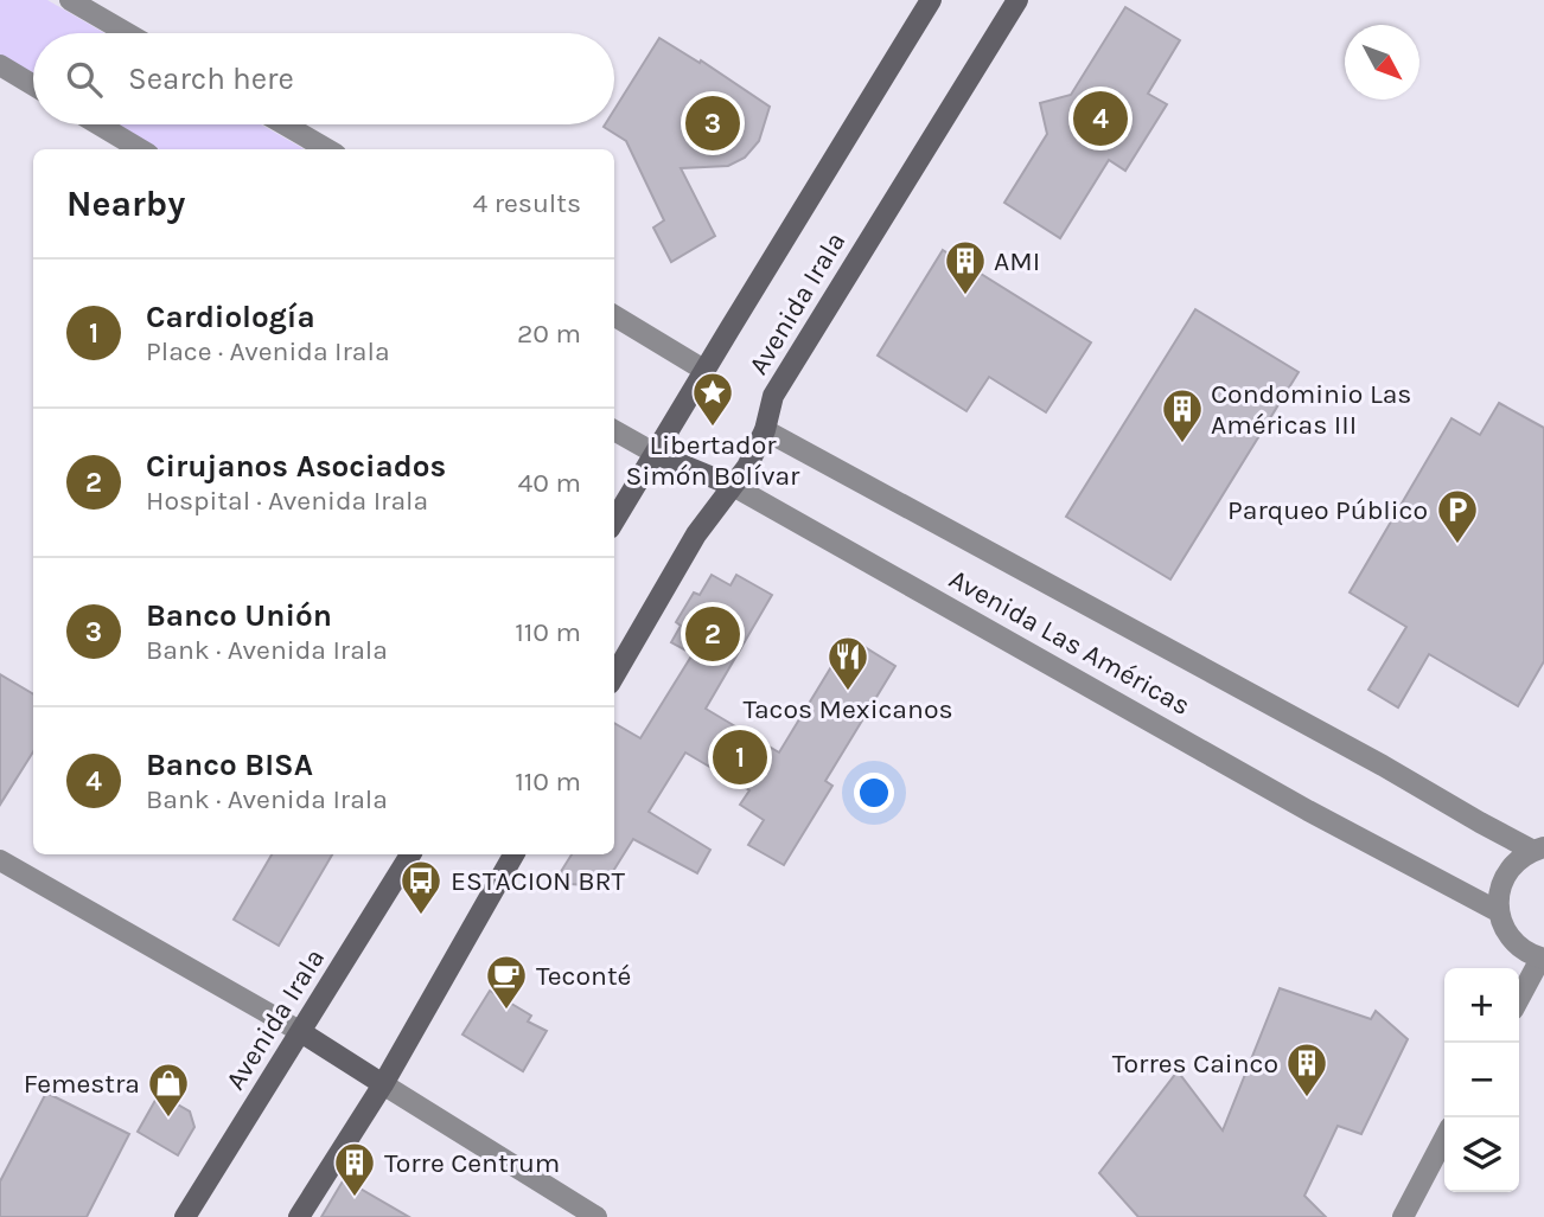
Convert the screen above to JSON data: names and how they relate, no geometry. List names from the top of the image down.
{
  "streets": {
    "main road": ["Avenida Irala", "Avenida Las Américas"]
  },
  "crossings": [
    ["Avenida Irala", "Avenida Las Américas"]
  ],
  "places": {
    "building": [
      "AMI",
      "Condominio Las Américas III",
      "Torres Cainco",
      "Torre Centrum"
    ],
    "place": ["Libertador Simón Bolívar"],
    "parking": ["Parqueo Público"],
    "restaurant": ["Tacos Mexicanos"],
    "bus stop": ["ESTACION BRT"],
    "cafe": ["Teconté"],
    "shop": ["Femestra"]
  },
  "north": "bottom right",
  "page": {
    "search": "Search here",
    "pins": [
      "4",
      "3",
      "2",
      "1"
    ],
    "heading": ["Nearby", "4 results"],
    "list": [
      {
        "mark": "1",
        "name": "Cardiología",
        "note": "Place · Avenida Irala",
        "value": "20 m"
      },
      {
        "mark": "2",
        "name": "Cirujanos Asociados",
        "note": "Hospital · Avenida Irala",
        "value": "40 m"
      },
      {
        "mark": "3",
        "name": "Banco Unión",
        "note": "Bank · Avenida Irala",
        "value": "110 m"
      },
      {
        "mark": "4",
        "name": "Banco BISA",
        "note": "Bank · Avenida Irala",
        "value": "110 m"
      }
    ],
    "map_buttons": ["+", "−"]
  }
}
